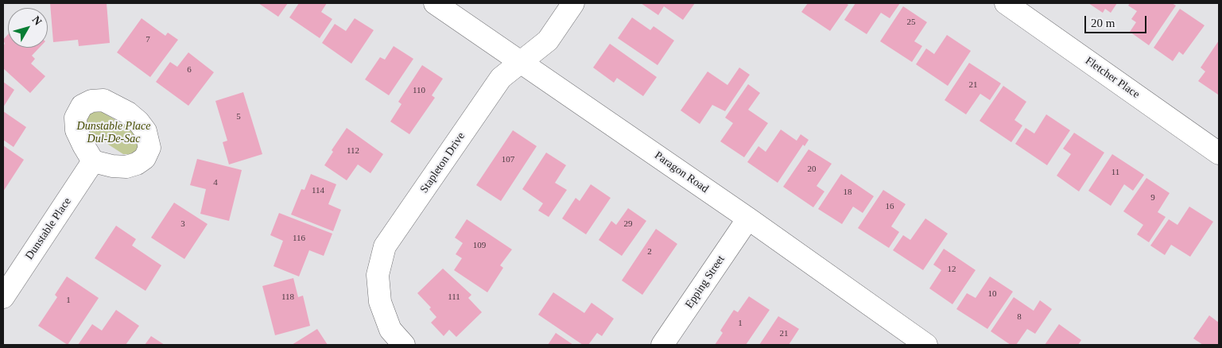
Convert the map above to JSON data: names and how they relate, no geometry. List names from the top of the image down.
{
  "streets": {
    "street": [
      "Fletcher Place",
      "Stapleton Drive",
      "Paragon Road",
      "Dunstable Place",
      "Epping Street"
    ]
  },
  "crossings": [
    ["Stapleton Drive", "Paragon Road"],
    ["Paragon Road", "Epping Street"]
  ],
  "parks": ["Dunstable Place Dul-De-Sac"],
  "house_numbers": [
    "25",
    "7",
    "6",
    "21",
    "110",
    "5",
    "112",
    "107",
    "20",
    "11",
    "4",
    "114",
    "18",
    "9",
    "16",
    "3",
    "29",
    "116",
    "109",
    "2",
    "12",
    "10",
    "118",
    "111",
    "1",
    "8",
    "1",
    "21"
  ],
  "scale_bar": "20 m",
  "north": "top right"
}
